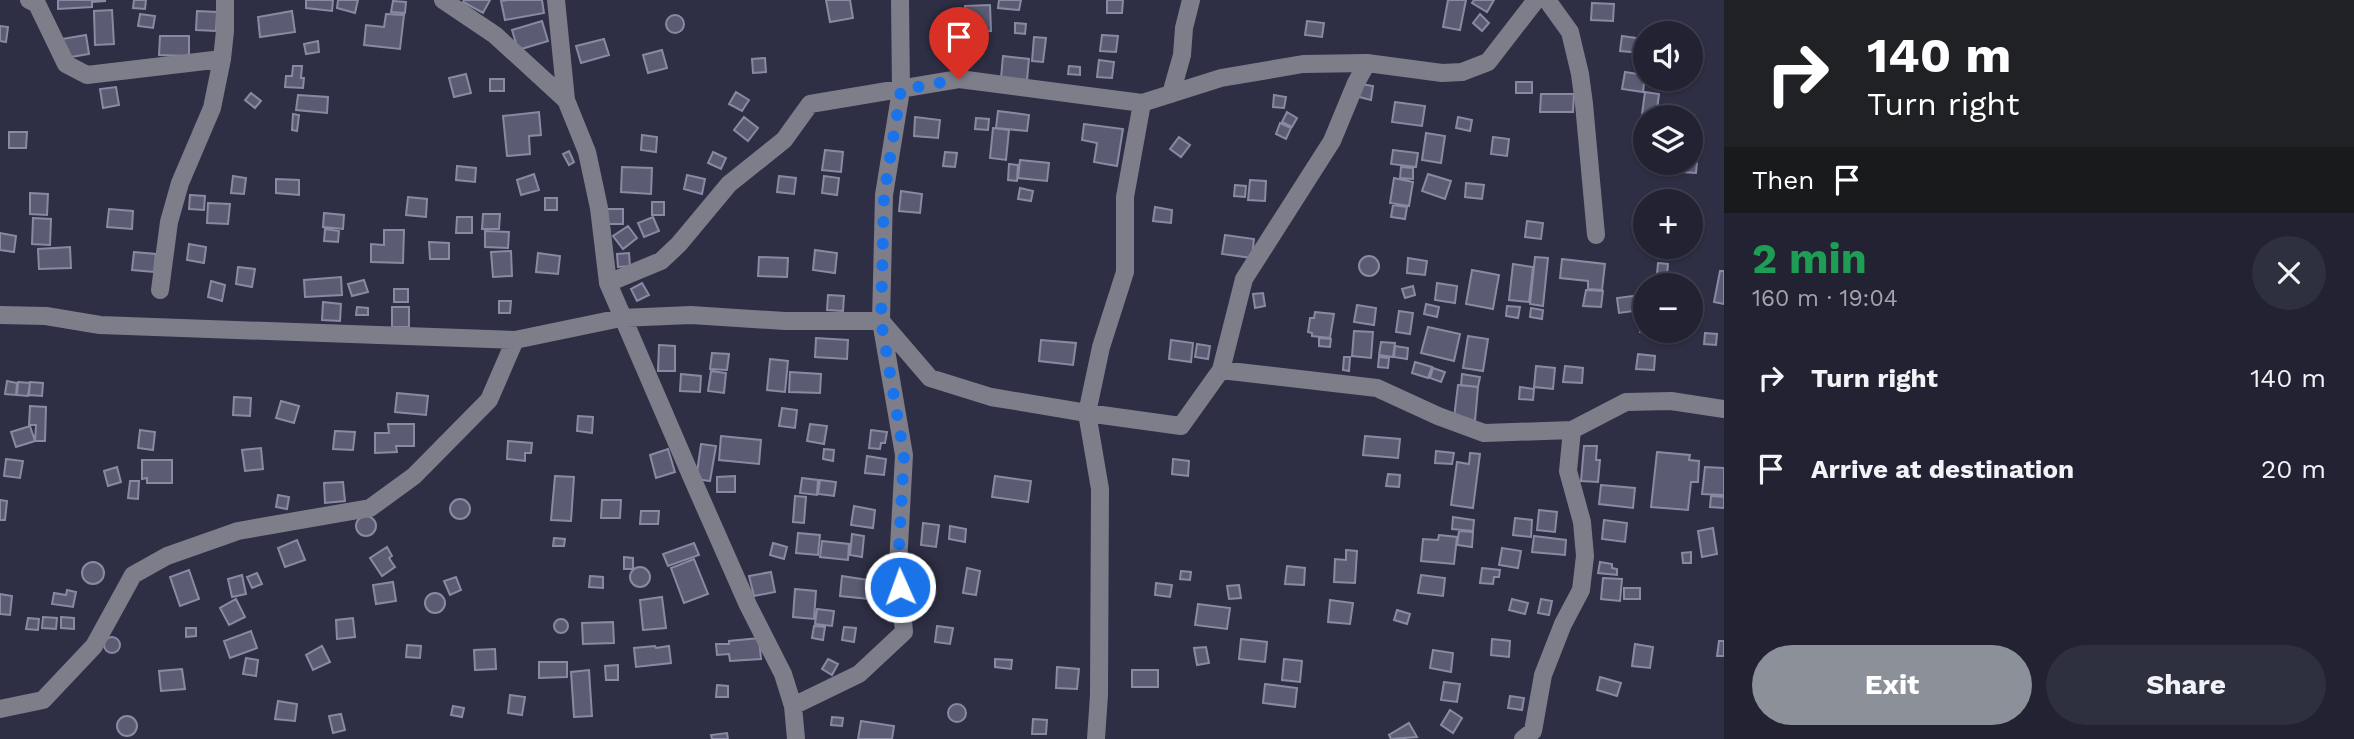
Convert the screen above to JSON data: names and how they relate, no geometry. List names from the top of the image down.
{
  "page": {
    "turn": ["140 m", "Turn right"],
    "map_buttons": ["+", "−"],
    "then": "Then",
    "heading": ["2 min", "160 m · 19:04"],
    "list": [
      {
        "name": "Turn right",
        "value": "140 m"
      },
      {
        "name": "Arrive at destination",
        "value": "20 m"
      }
    ],
    "buttons": ["Exit", "Share"]
  }
}
